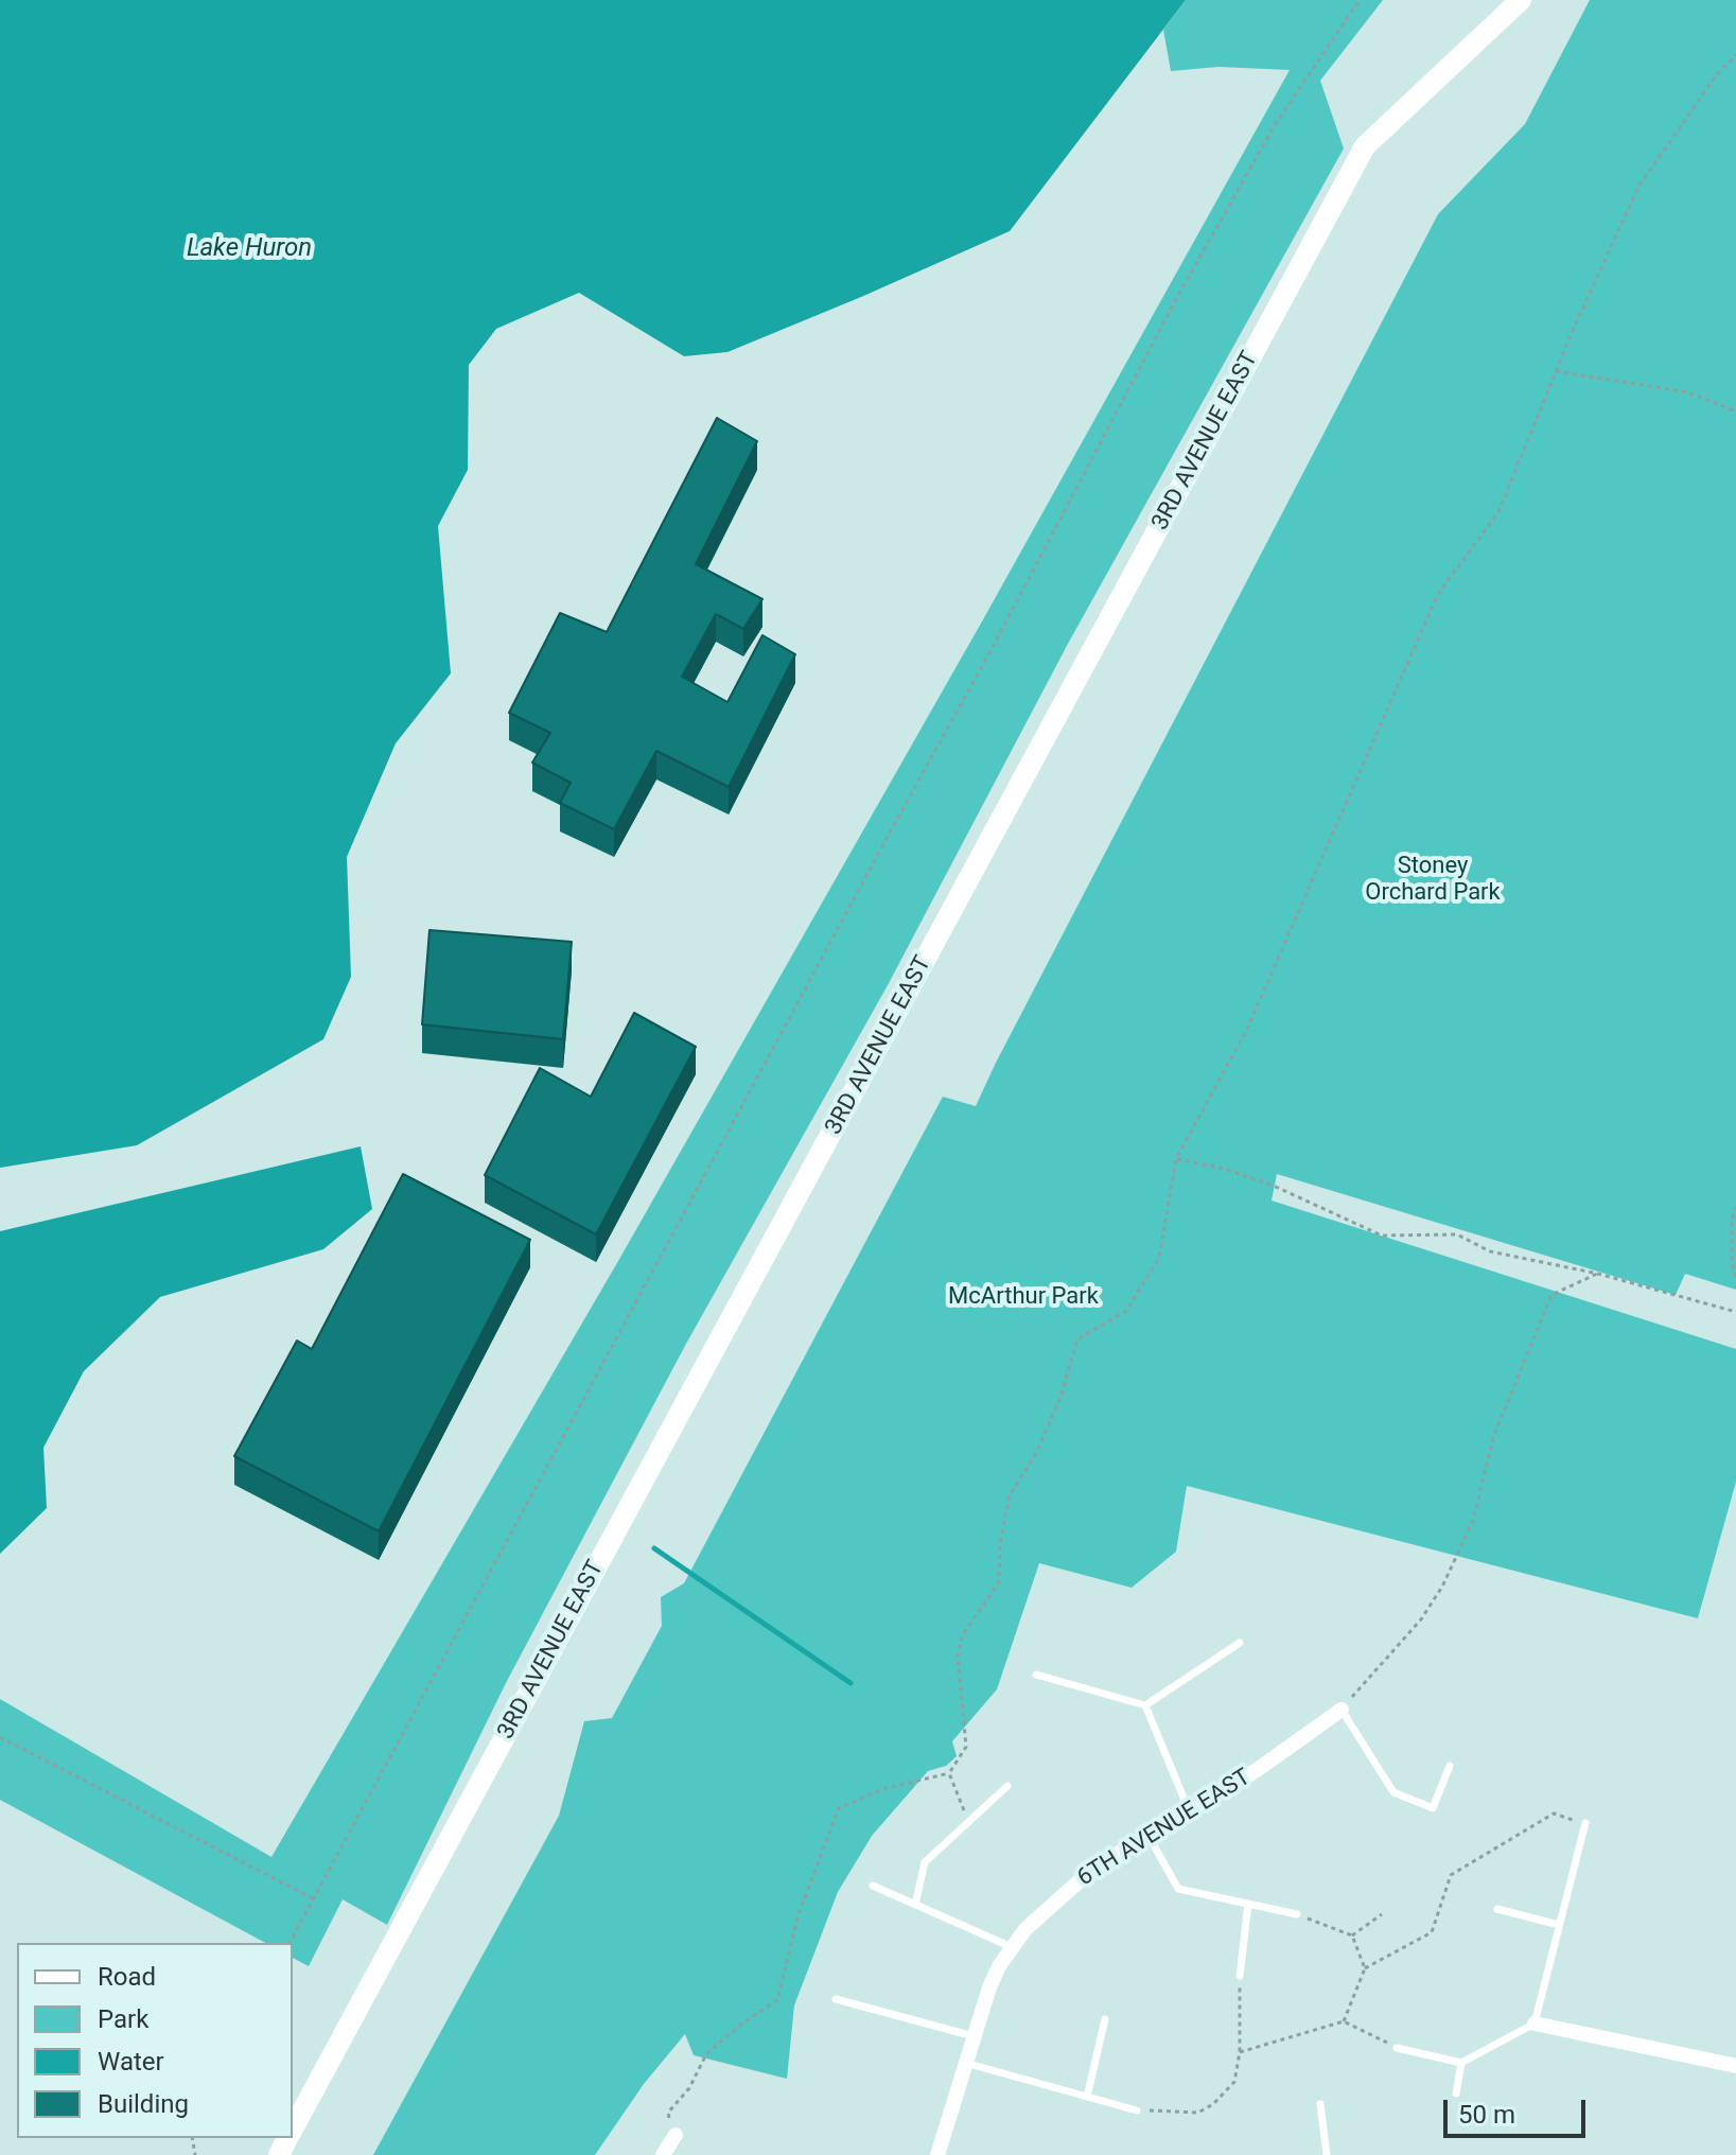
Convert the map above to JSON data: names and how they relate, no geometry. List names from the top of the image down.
{
  "streets": {
    "main road": ["3RD AVENUE EAST"],
    "street": ["6TH AVENUE EAST"]
  },
  "water": ["Lake Huron"],
  "parks": ["Stoney Orchard Park", "McArthur Park"],
  "legend": [
    "Road",
    "Park",
    "Water",
    "Building"
  ],
  "scale_bar": "50 m"
}
